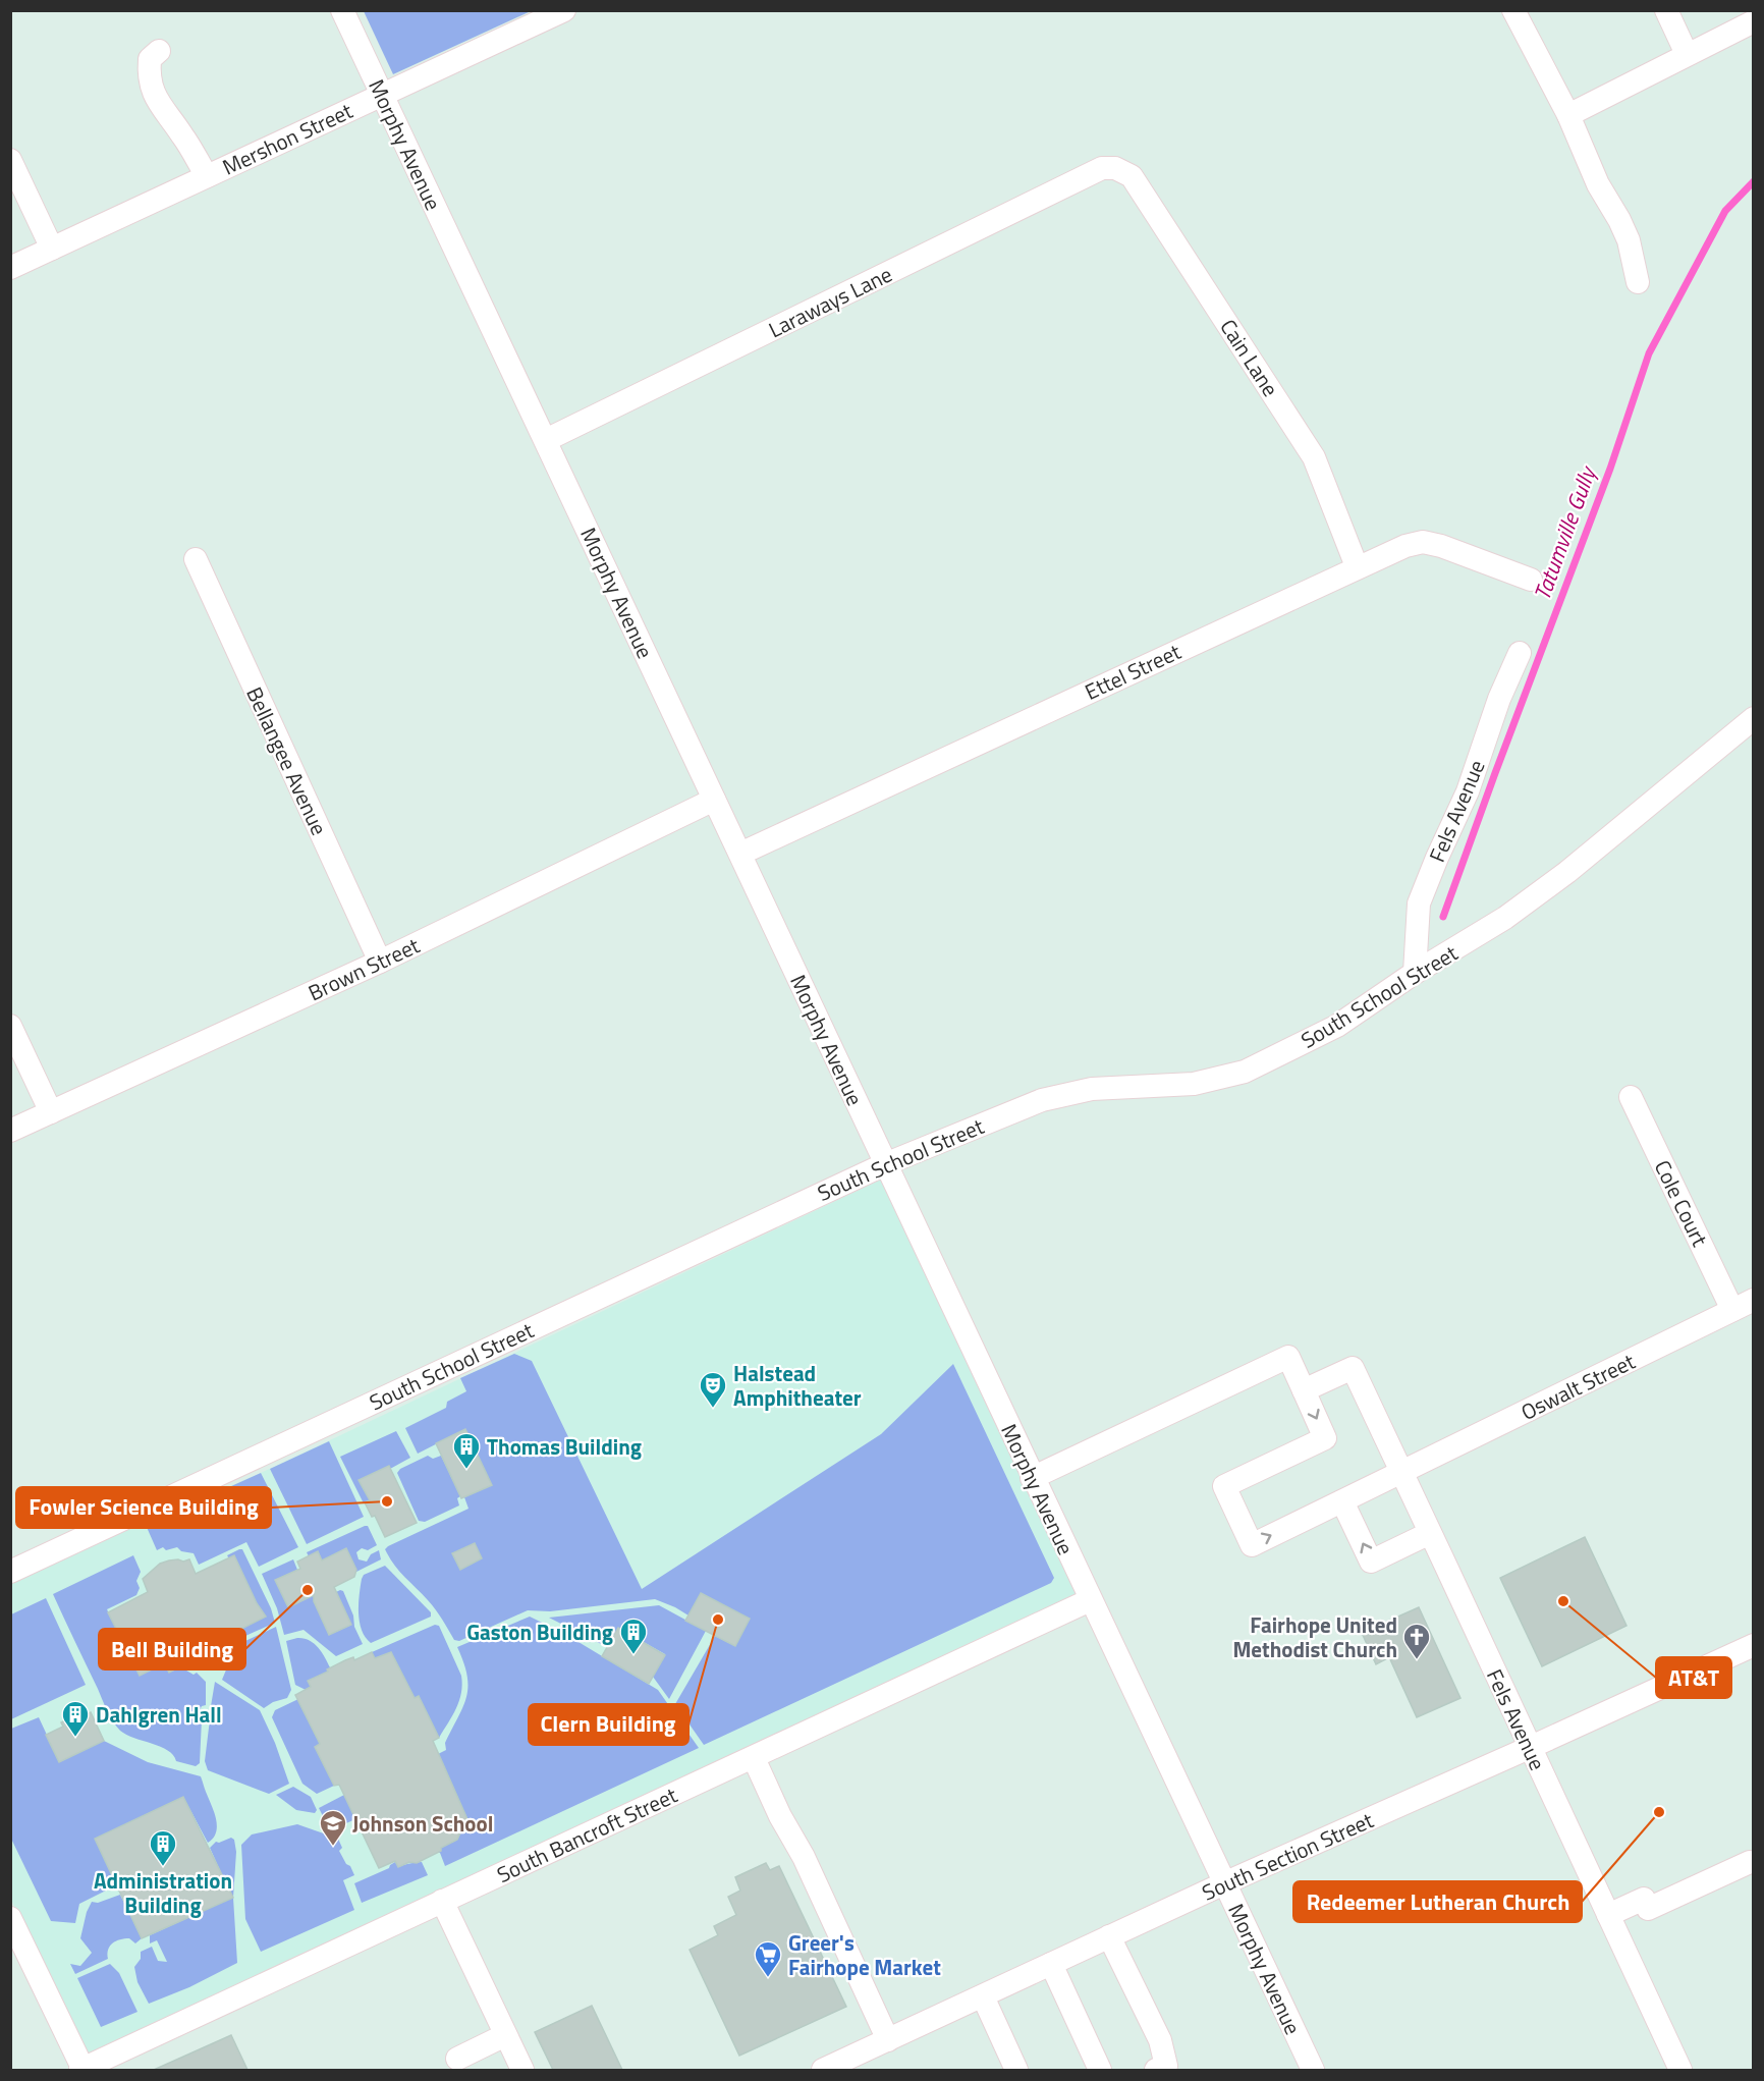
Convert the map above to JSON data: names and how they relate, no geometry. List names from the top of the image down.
{
  "streets": {
    "street": [
      "Mershon Street",
      "Morphy Avenue",
      "Laraways Lane",
      "Cain Lane",
      "Ettel Street",
      "Bellangee Avenue",
      "Fels Avenue",
      "Brown Street",
      "South School Street",
      "Cole Court",
      "Oswalt Street",
      "South Bancroft Street",
      "South Section Street"
    ]
  },
  "crossings": [
    ["Mershon Street", "Morphy Avenue"],
    ["Morphy Avenue", "Laraways Lane"],
    ["Morphy Avenue", "Ettel Street"],
    ["Morphy Avenue", "Brown Street"],
    ["Morphy Avenue", "South School Street"],
    ["Morphy Avenue", "South Bancroft Street"],
    ["Morphy Avenue", "South Section Street"],
    ["Laraways Lane", "Cain Lane"],
    ["Cain Lane", "Ettel Street"],
    ["Bellangee Avenue", "Brown Street"],
    ["Fels Avenue", "South School Street"],
    ["Fels Avenue", "Oswalt Street"],
    ["Fels Avenue", "South Section Street"],
    ["Cole Court", "Oswalt Street"]
  ],
  "water": ["Tatumville Gully"],
  "places": {
    "theatre": ["Halstead Amphitheater"],
    "building": [
      "Thomas Building",
      "Gaston Building",
      "Dahlgren Hall",
      "Administration Building"
    ],
    "other": [
      "Fowler Science Building",
      "Bell Building",
      "AT&T",
      "Clern Building",
      "Redeemer Lutheran Church"
    ],
    "church": ["Fairhope United Methodist Church"],
    "school or university": ["Johnson School"],
    "supermarket": ["Greer's Fairhope Market"]
  }
}
